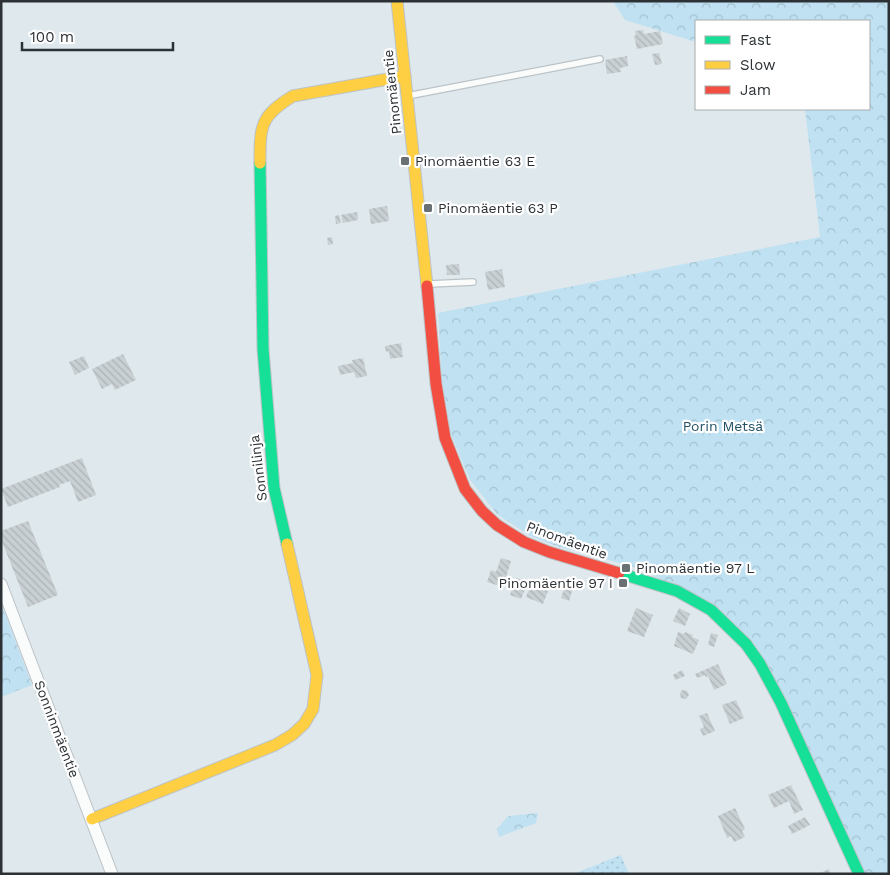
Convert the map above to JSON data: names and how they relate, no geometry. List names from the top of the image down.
{
  "streets": {
    "street": ["Pinomäentie", "Sonnilinja", "Sonninmäentie"]
  },
  "crossings": [
    ["Pinomäentie", "Sonnilinja"],
    ["Sonnilinja", "Sonninmäentie"]
  ],
  "parks": ["Porin Metsä"],
  "places": {
    "transit": [
      "Pinomäentie 63 E",
      "Pinomäentie 63 P",
      "Pinomäentie 97 L",
      "Pinomäentie 97 I"
    ]
  },
  "legend": ["Fast", "Slow", "Jam"],
  "scale_bar": "100 m"
}
